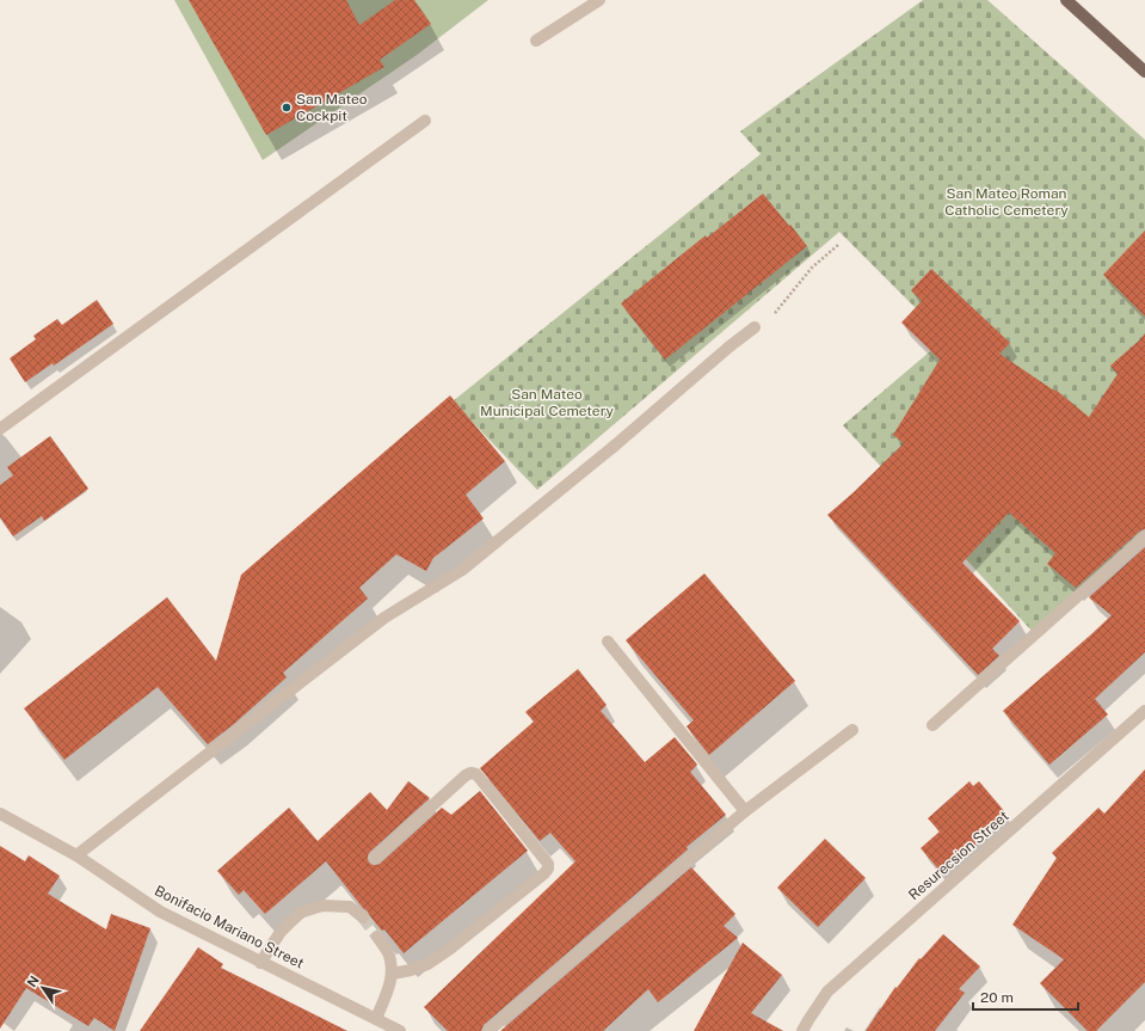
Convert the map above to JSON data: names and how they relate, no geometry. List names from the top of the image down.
{
  "streets": {
    "street": ["Resurecsion Street", "Bonifacio Mariano Street"]
  },
  "parks": ["San Mateo Roman Catholic Cemetery", "San Mateo Municipal Cemetery"],
  "places": ["San Mateo Cockpit"],
  "scale_bar": "20 m",
  "north": "top left"
}
